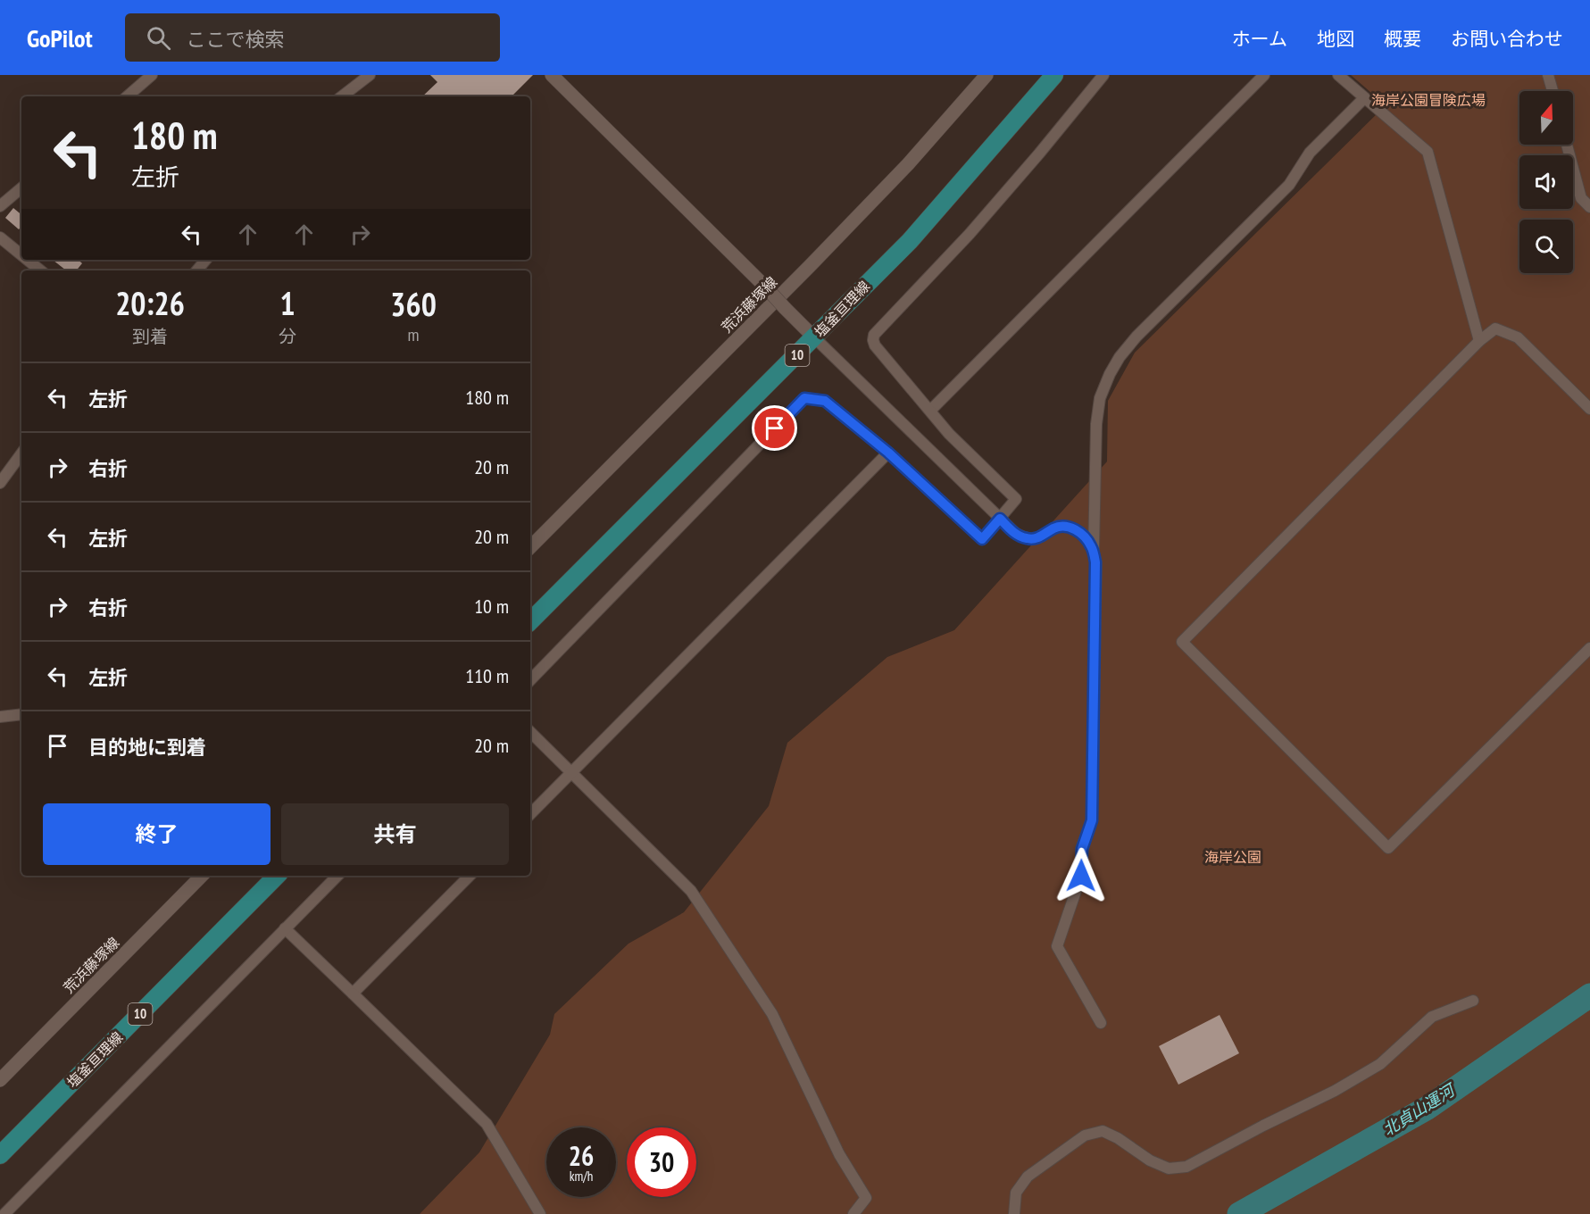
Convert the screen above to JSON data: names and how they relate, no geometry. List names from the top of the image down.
{
  "streets": {
    "main road": ["塩釜亘理線", "10"],
    "street": ["荒浜藤塚線"]
  },
  "water": ["北貞山運河"],
  "parks": ["海岸公園冒険広場", "海岸公園"],
  "north": "top",
  "page": {
    "header": "GoPilot",
    "search": "ここで検索",
    "nav": [
      "ホーム",
      "地図",
      "概要",
      "お問い合わせ"
    ],
    "turn": ["180 m", "左折"],
    "eta": [
      "20:26",
      "到着",
      "1",
      "分",
      "360",
      "m"
    ],
    "list": [
      {
        "name": "左折",
        "value": "180 m"
      },
      {
        "name": "右折",
        "value": "20 m"
      },
      {
        "name": "左折",
        "value": "20 m"
      },
      {
        "name": "右折",
        "value": "10 m"
      },
      {
        "name": "左折",
        "value": "110 m"
      },
      {
        "name": "目的地に到着",
        "value": "20 m"
      }
    ],
    "buttons": ["終了", "共有"],
    "speed": "26 km/h",
    "limit": "30"
  }
}
